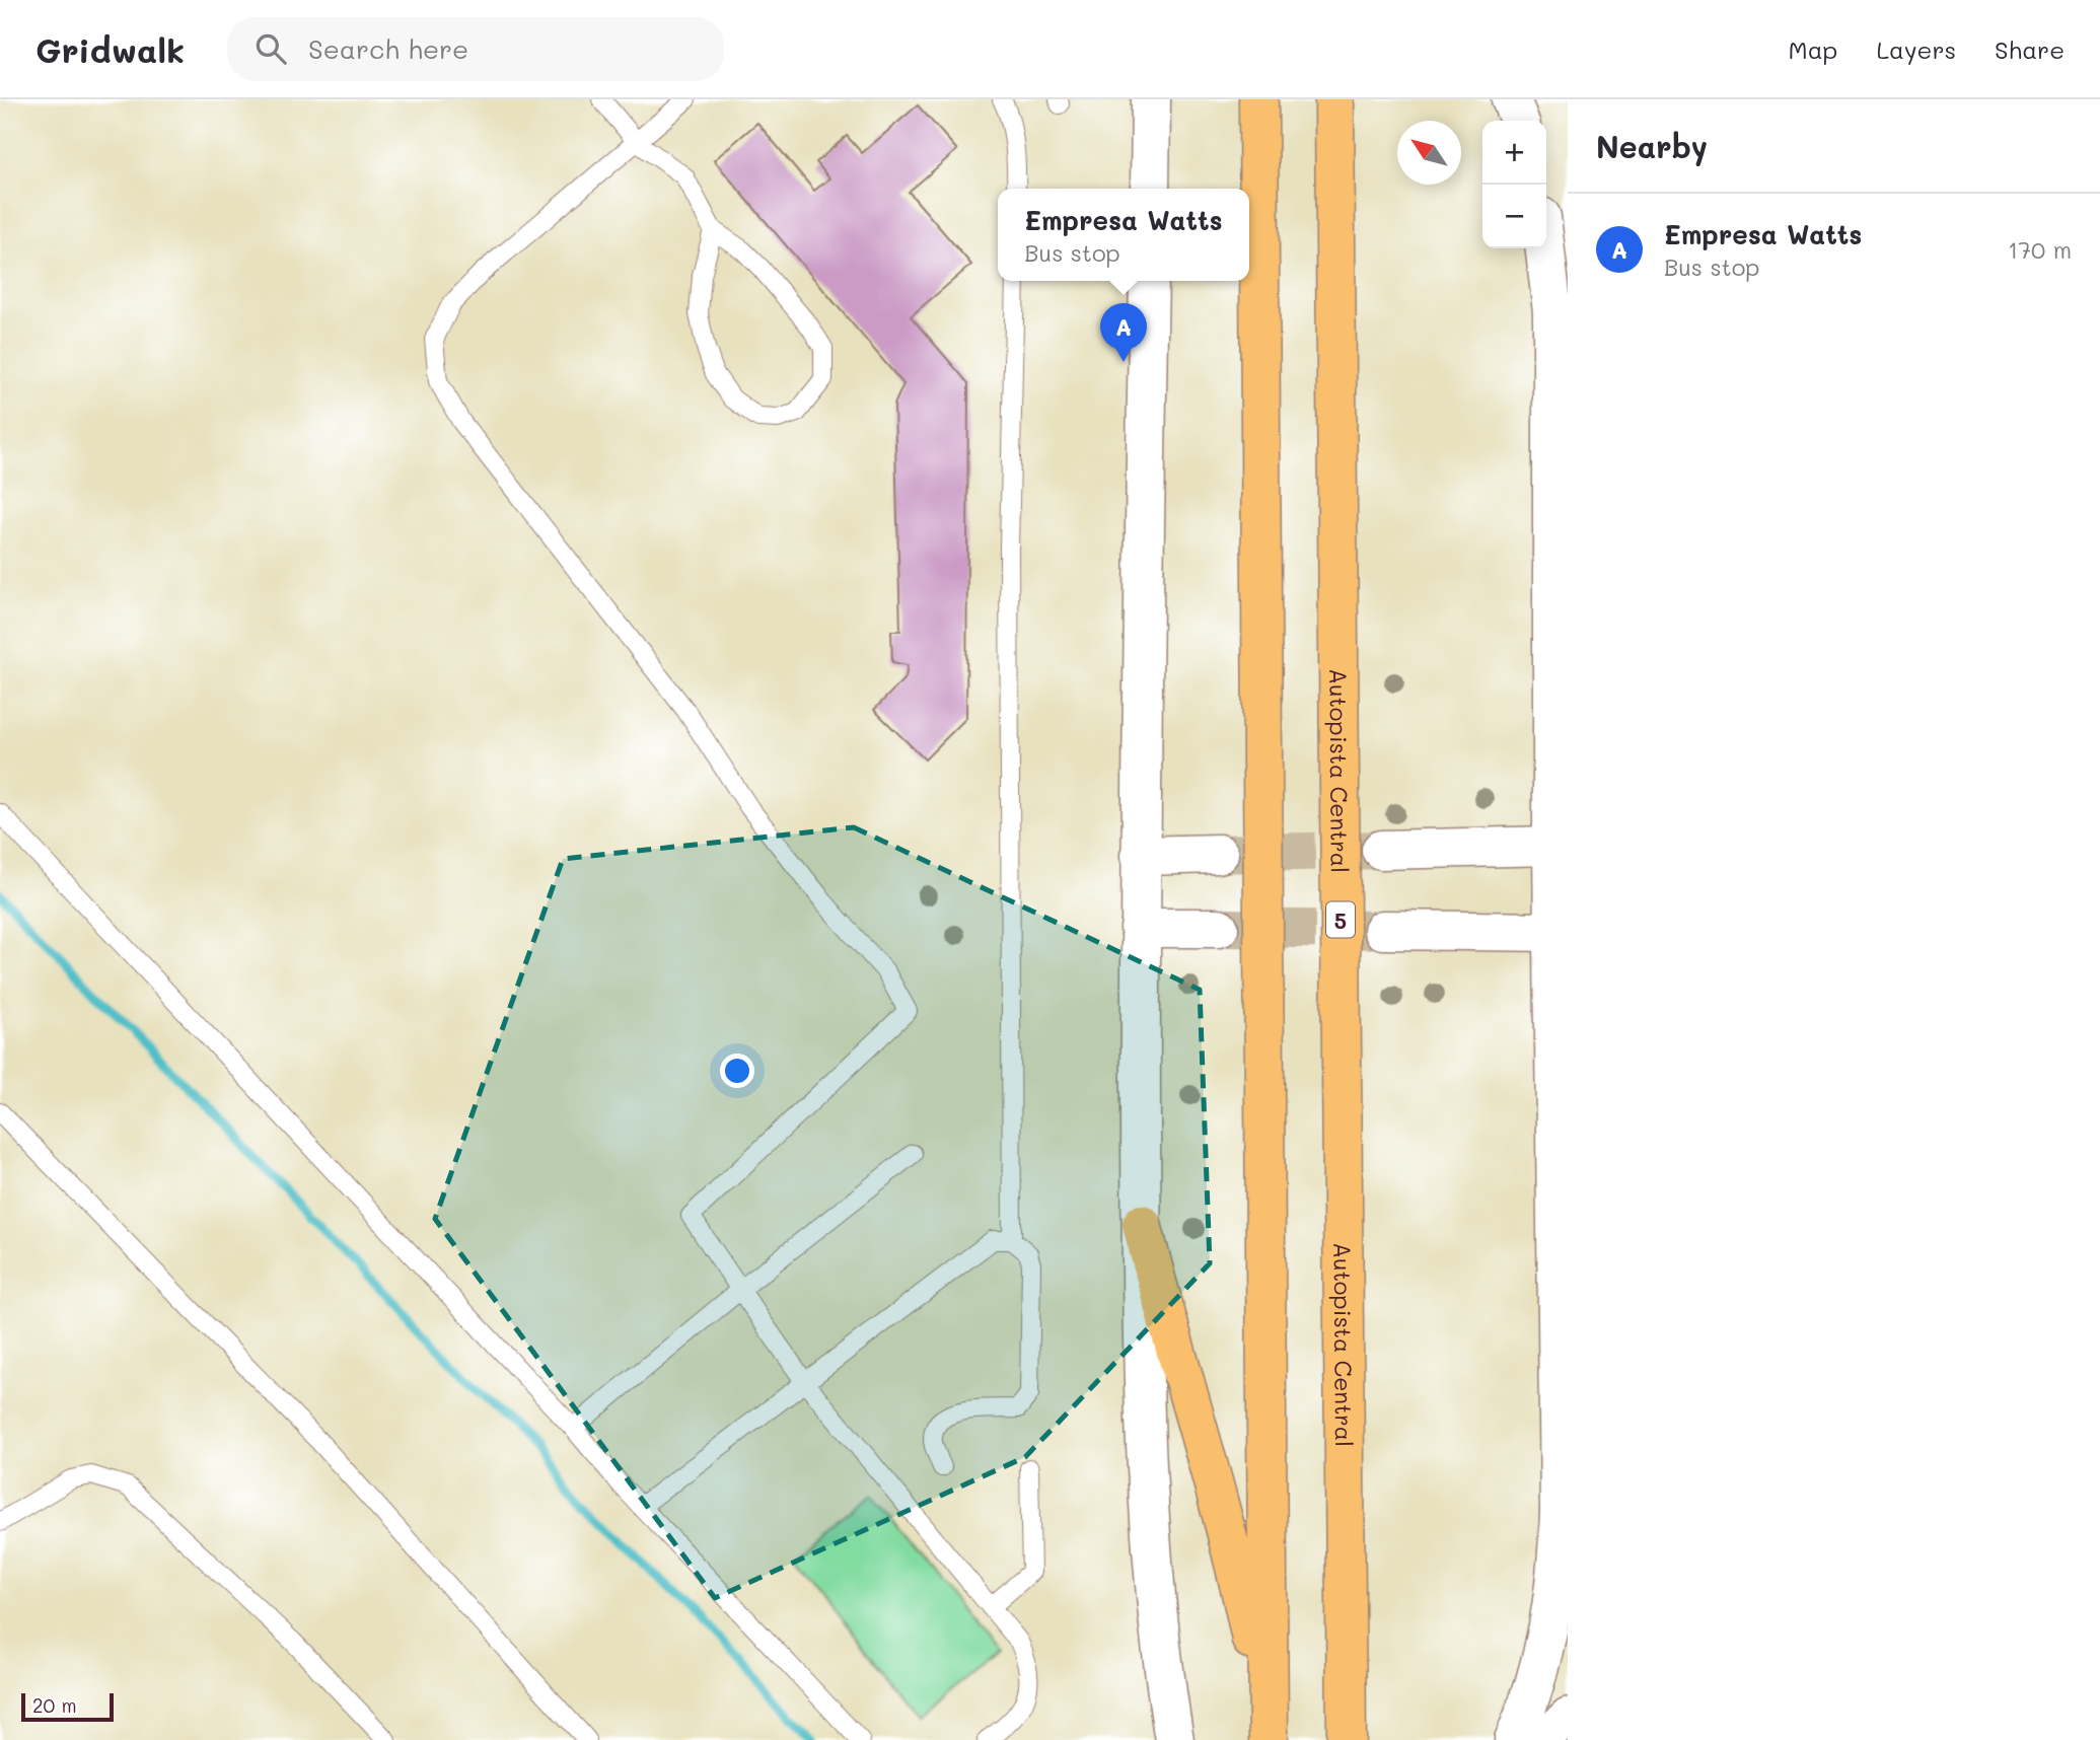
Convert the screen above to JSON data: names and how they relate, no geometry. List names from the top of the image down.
{
  "streets": {
    "highway": ["Autopista Central", "5"]
  },
  "scale_bar": "20 m",
  "north": "top left",
  "page": {
    "header": "Gridwalk",
    "search": "Search here",
    "nav": ["Map", "Layers", "Share"],
    "heading": "Nearby",
    "map_buttons": ["+", "−"],
    "popup": ["Empresa Watts", "Bus stop"],
    "list": [
      {
        "mark": "A",
        "name": "Empresa Watts",
        "note": "Bus stop",
        "value": "170 m"
      }
    ],
    "pins": "A",
    "scale": "20 m"
  }
}
